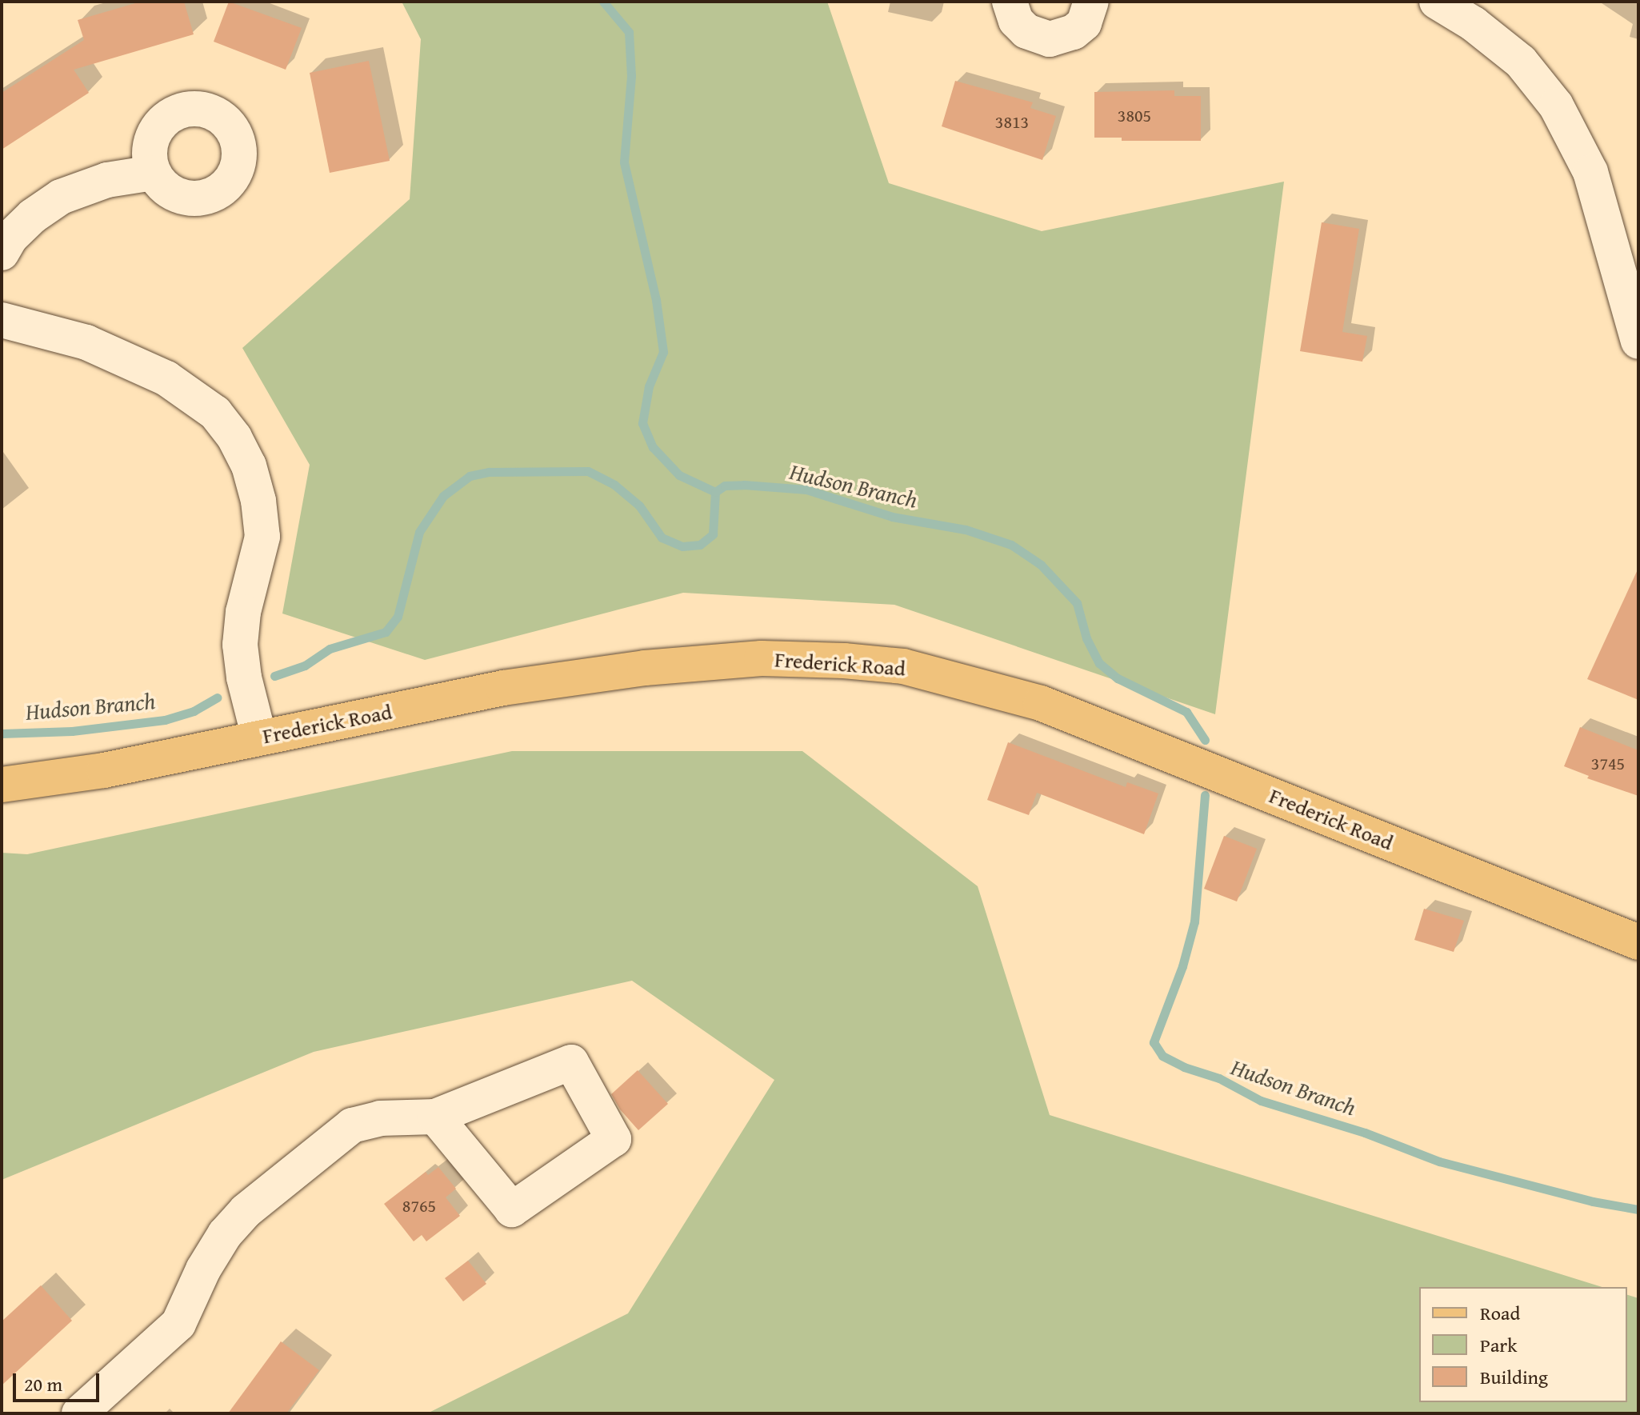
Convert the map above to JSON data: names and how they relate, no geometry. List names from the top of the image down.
{
  "streets": {
    "main road": ["Frederick Road"]
  },
  "water": ["Hudson Branch"],
  "house_numbers": [
    "3805",
    "3813",
    "3745",
    "8765"
  ],
  "legend": ["Road", "Park", "Building"],
  "scale_bar": "20 m"
}
